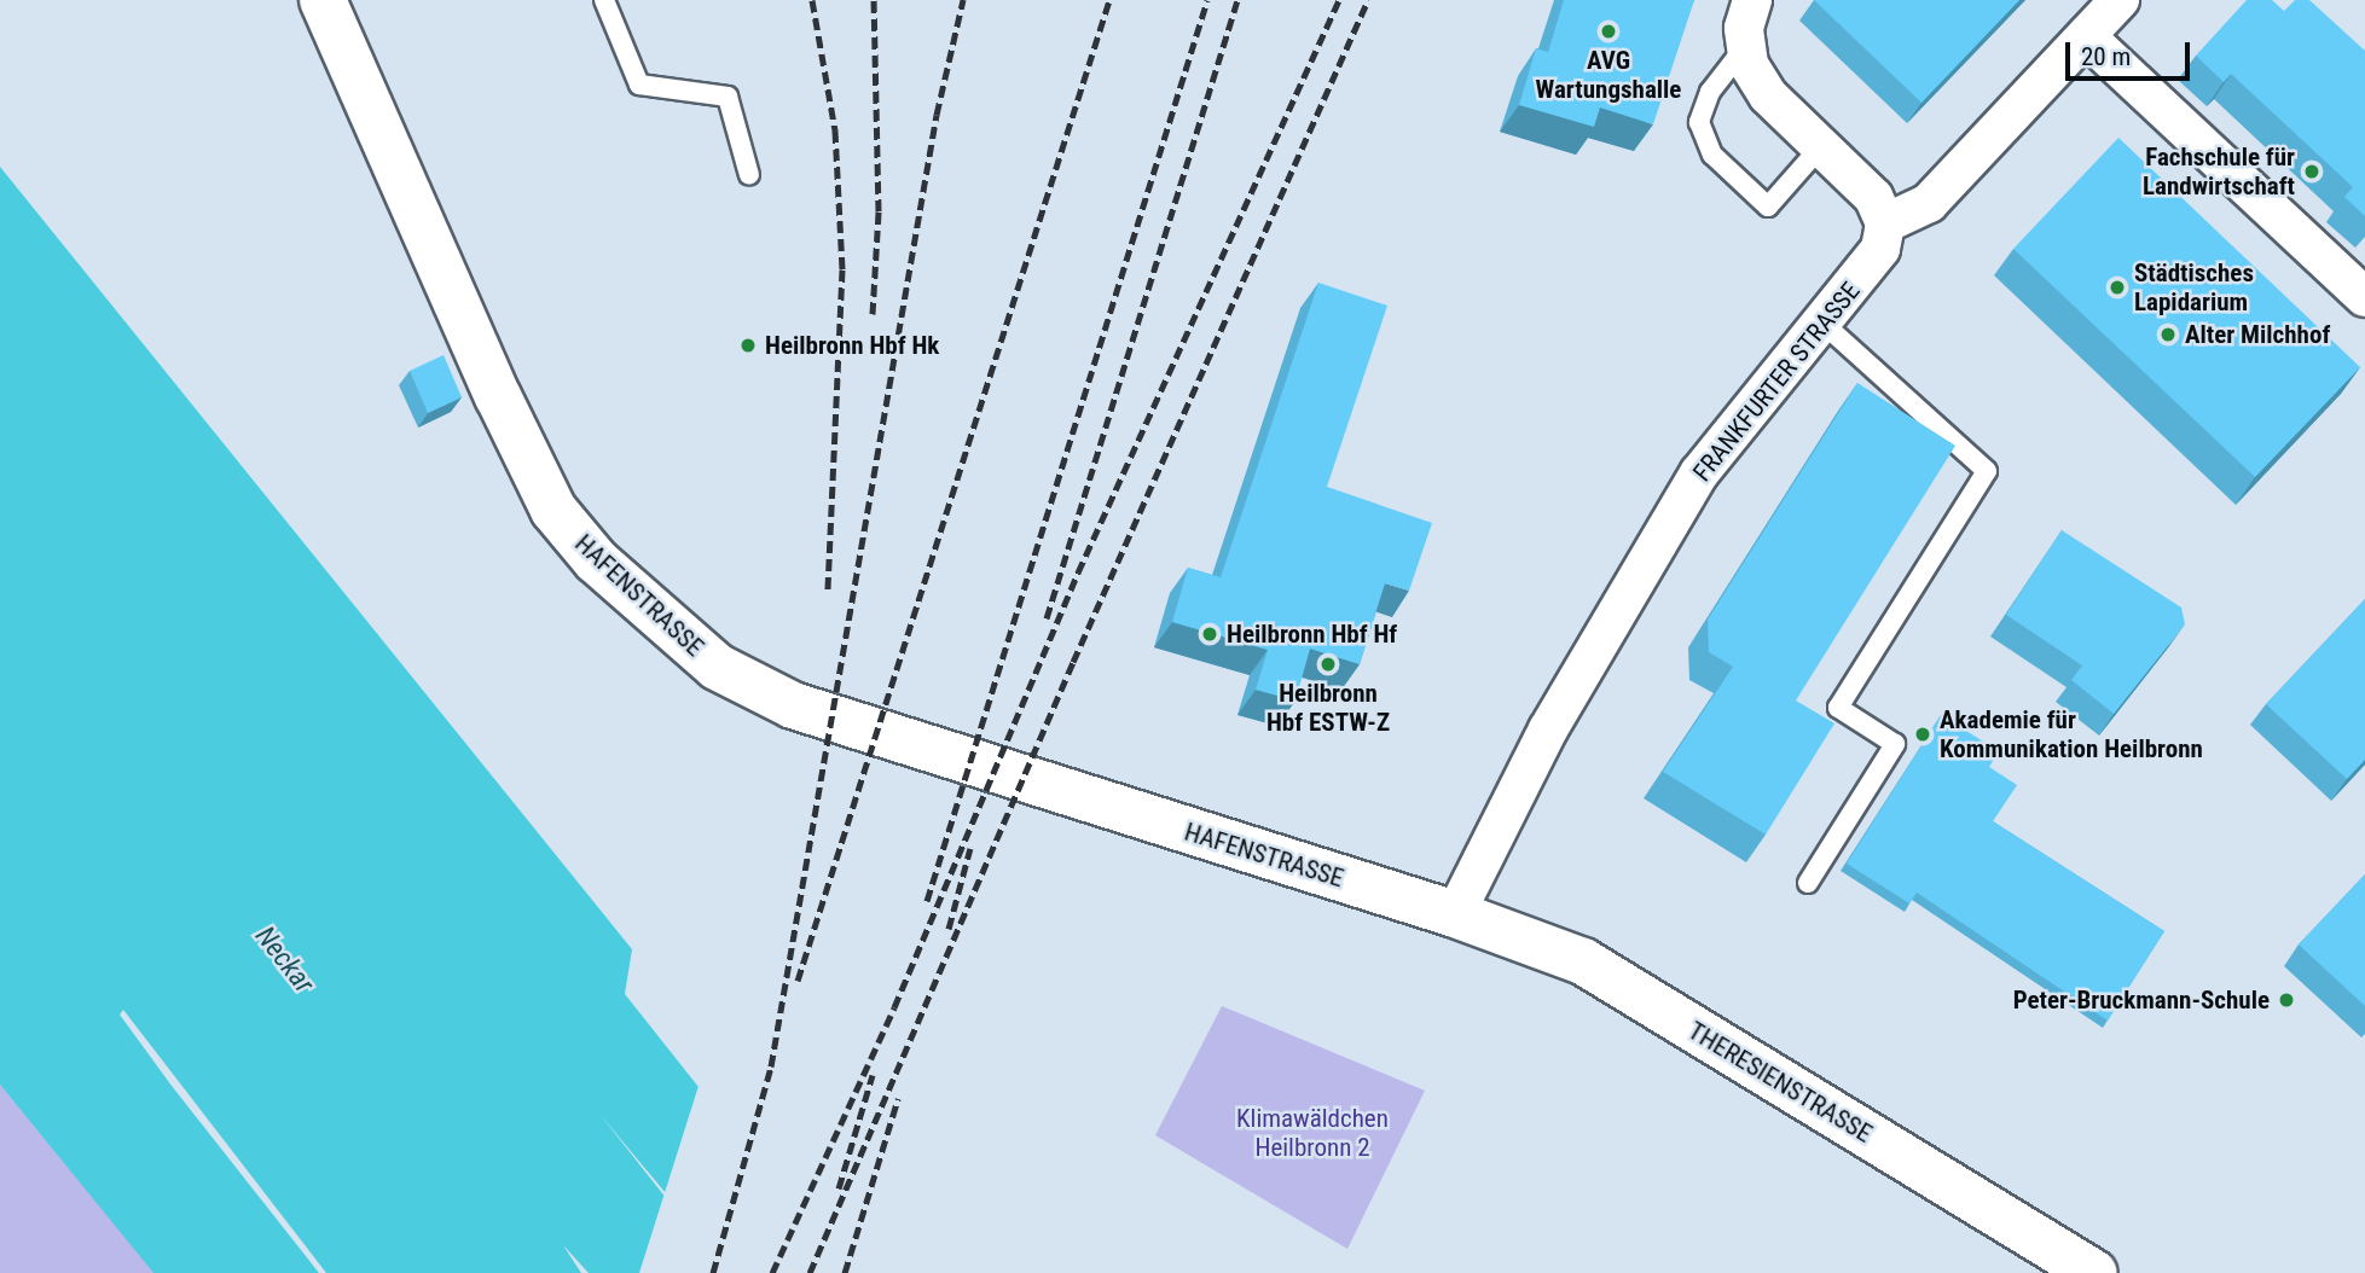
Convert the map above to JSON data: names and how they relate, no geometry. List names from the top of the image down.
{
  "streets": {
    "main road": ["HAFENSTRASSE", "THERESIENSTRASSE"],
    "street": ["FRANKFURTER STRASSE"]
  },
  "crossings": [
    ["FRANKFURTER STRASSE", "HAFENSTRASSE"],
    ["FRANKFURTER STRASSE", "THERESIENSTRASSE"],
    ["HAFENSTRASSE", "THERESIENSTRASSE"]
  ],
  "water": ["Neckar"],
  "parks": ["Klimawäldchen Heilbronn 2"],
  "places": [
    "AVG Wartungshalle",
    "Fachschule für Landwirtschaft",
    "Städtisches Lapidarium",
    "Alter Milchhof",
    "Heilbronn Hbf Hk",
    "Heilbronn Hbf Hf",
    "Heilbronn Hbf ESTW-Z",
    "Akademie für Kommunikation Heilbronn",
    "Peter-Bruckmann-Schule"
  ],
  "scale_bar": "20 m"
}
